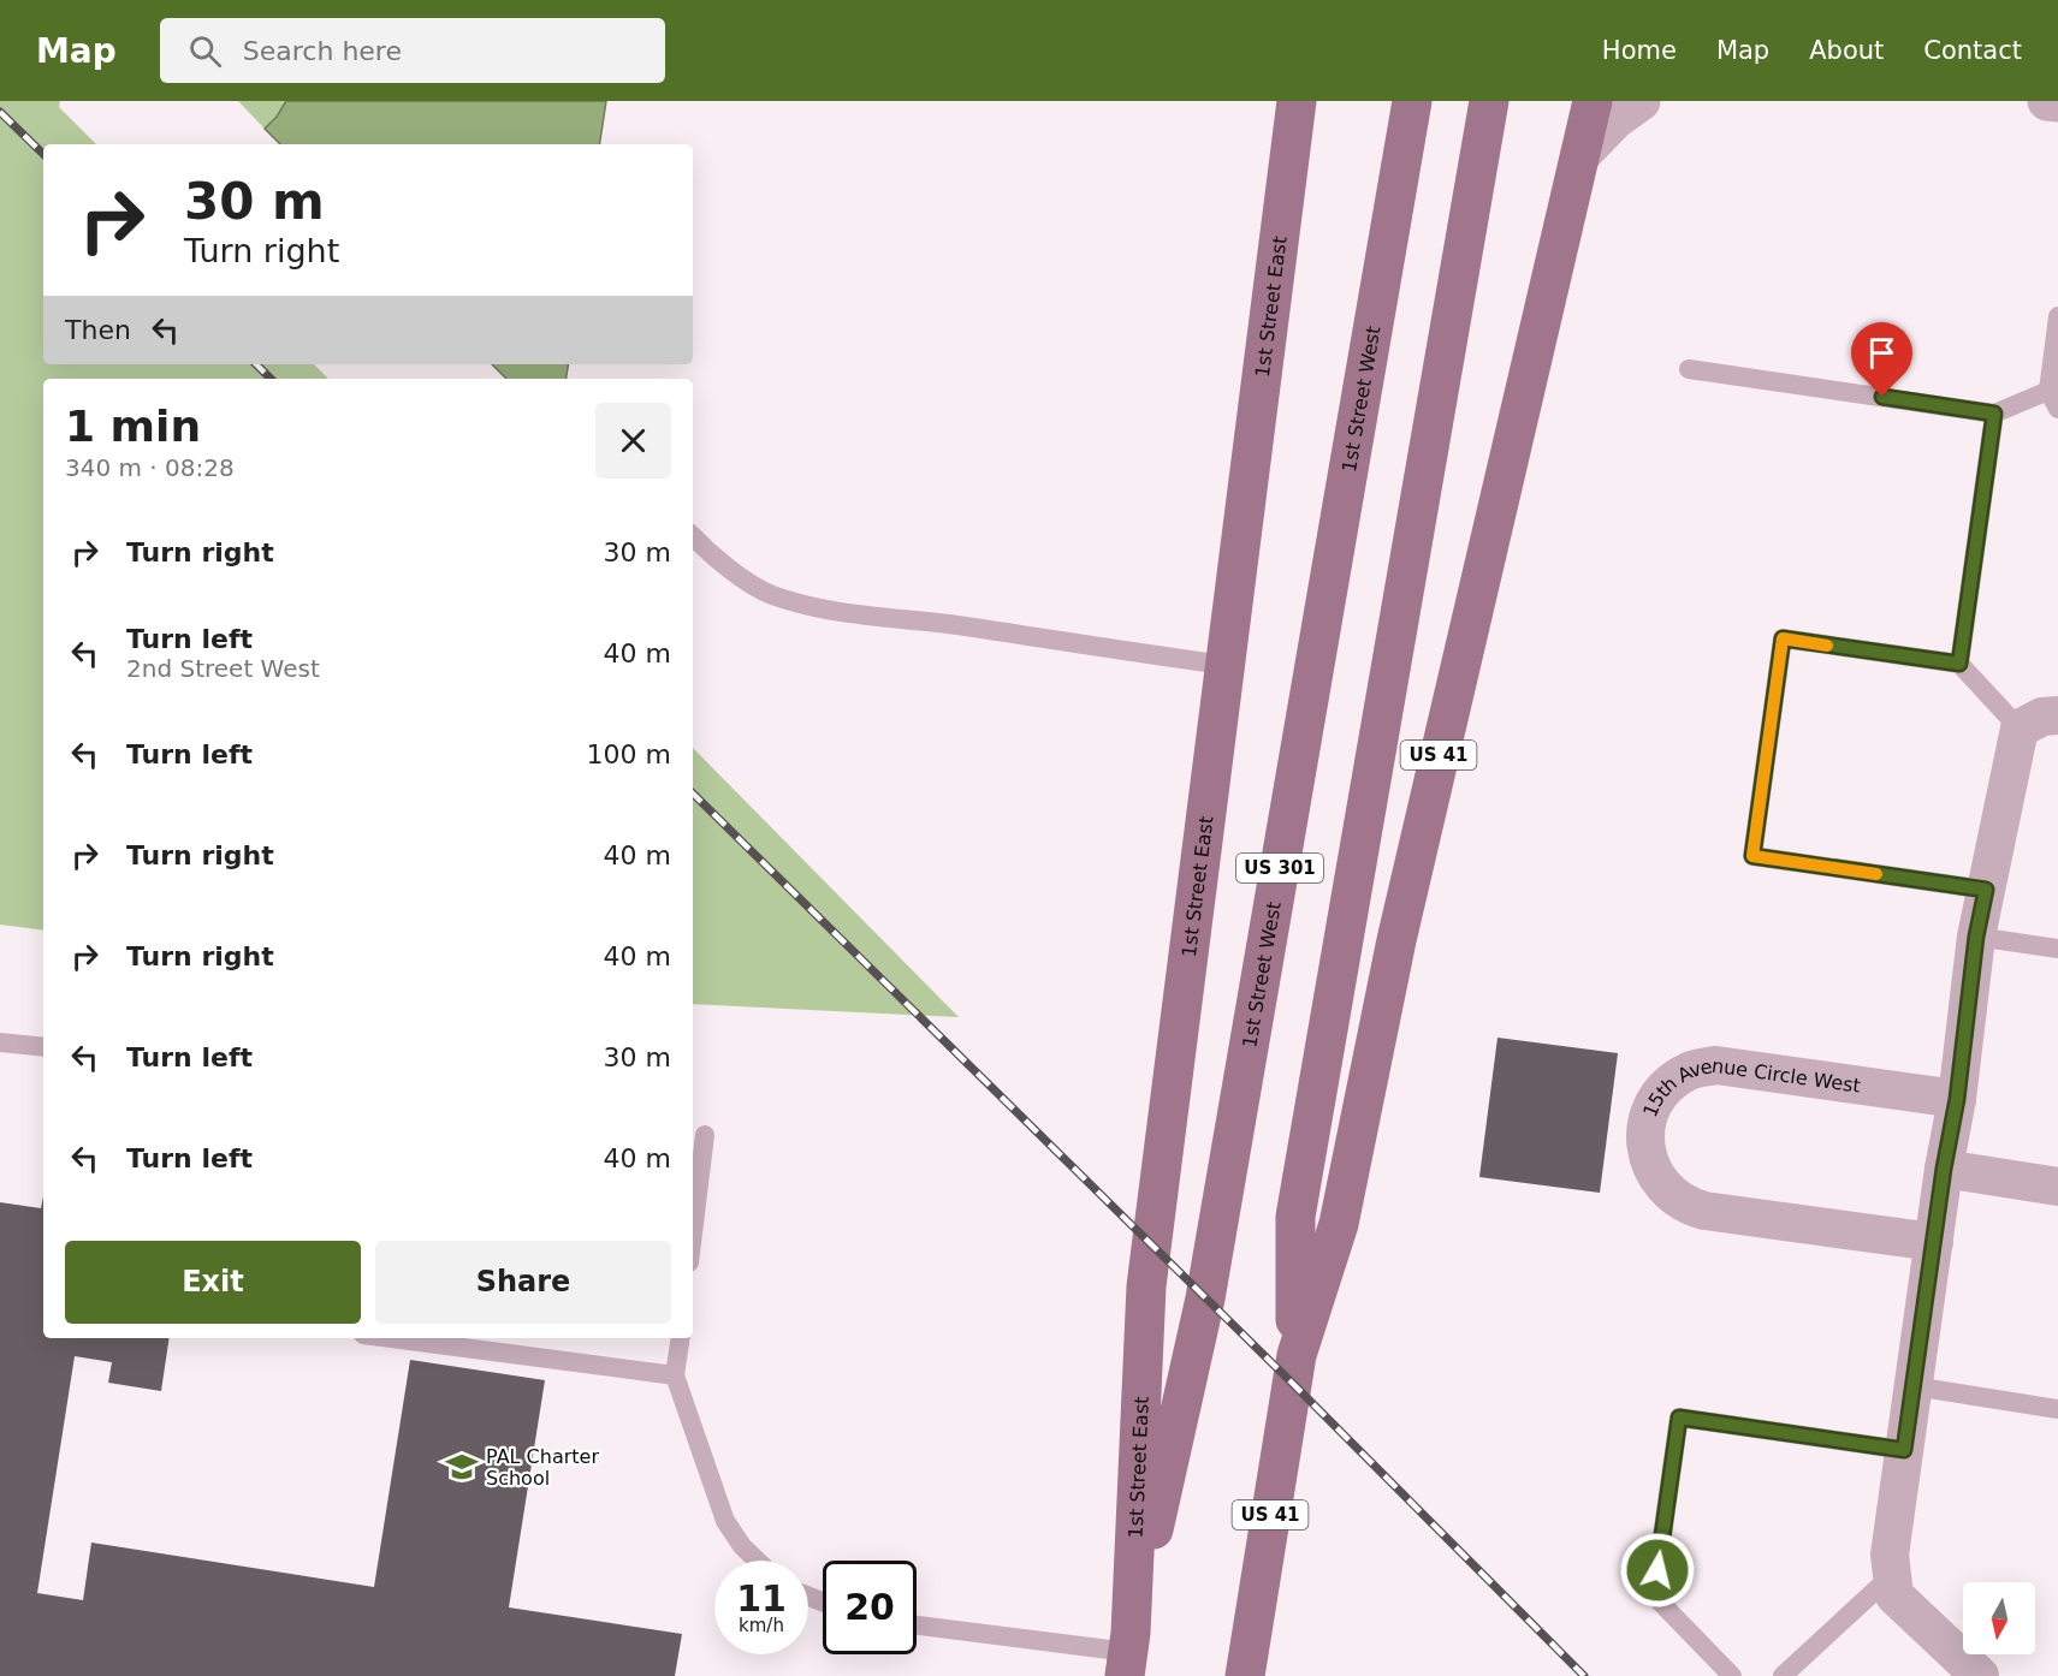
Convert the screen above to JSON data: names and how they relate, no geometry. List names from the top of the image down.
{
  "streets": {
    "main road": [
      "1st Street East",
      "1st Street West",
      "US 41",
      "US 301"
    ],
    "street": ["15th Avenue Circle West"]
  },
  "crossings": [
    ["1st Street East", "1st Street West"]
  ],
  "places": {
    "school or university": ["PAL Charter School"]
  },
  "north": "bottom",
  "page": {
    "header": "Map",
    "search": "Search here",
    "nav": [
      "Home",
      "Map",
      "About",
      "Contact"
    ],
    "turn": ["30 m", "Turn right"],
    "then": "Then",
    "heading": ["1 min", "340 m · 08:28"],
    "list": [
      {
        "name": "Turn right",
        "value": "30 m"
      },
      {
        "name": "Turn left",
        "note": "2nd Street West",
        "value": "40 m"
      },
      {
        "name": "Turn left",
        "value": "100 m"
      },
      {
        "name": "Turn right",
        "value": "40 m"
      },
      {
        "name": "Turn right",
        "value": "40 m"
      },
      {
        "name": "Turn left",
        "value": "30 m"
      },
      {
        "name": "Turn left",
        "value": "40 m"
      }
    ],
    "buttons": ["Exit", "Share"],
    "speed": "11 km/h",
    "limit": "20"
  }
}
